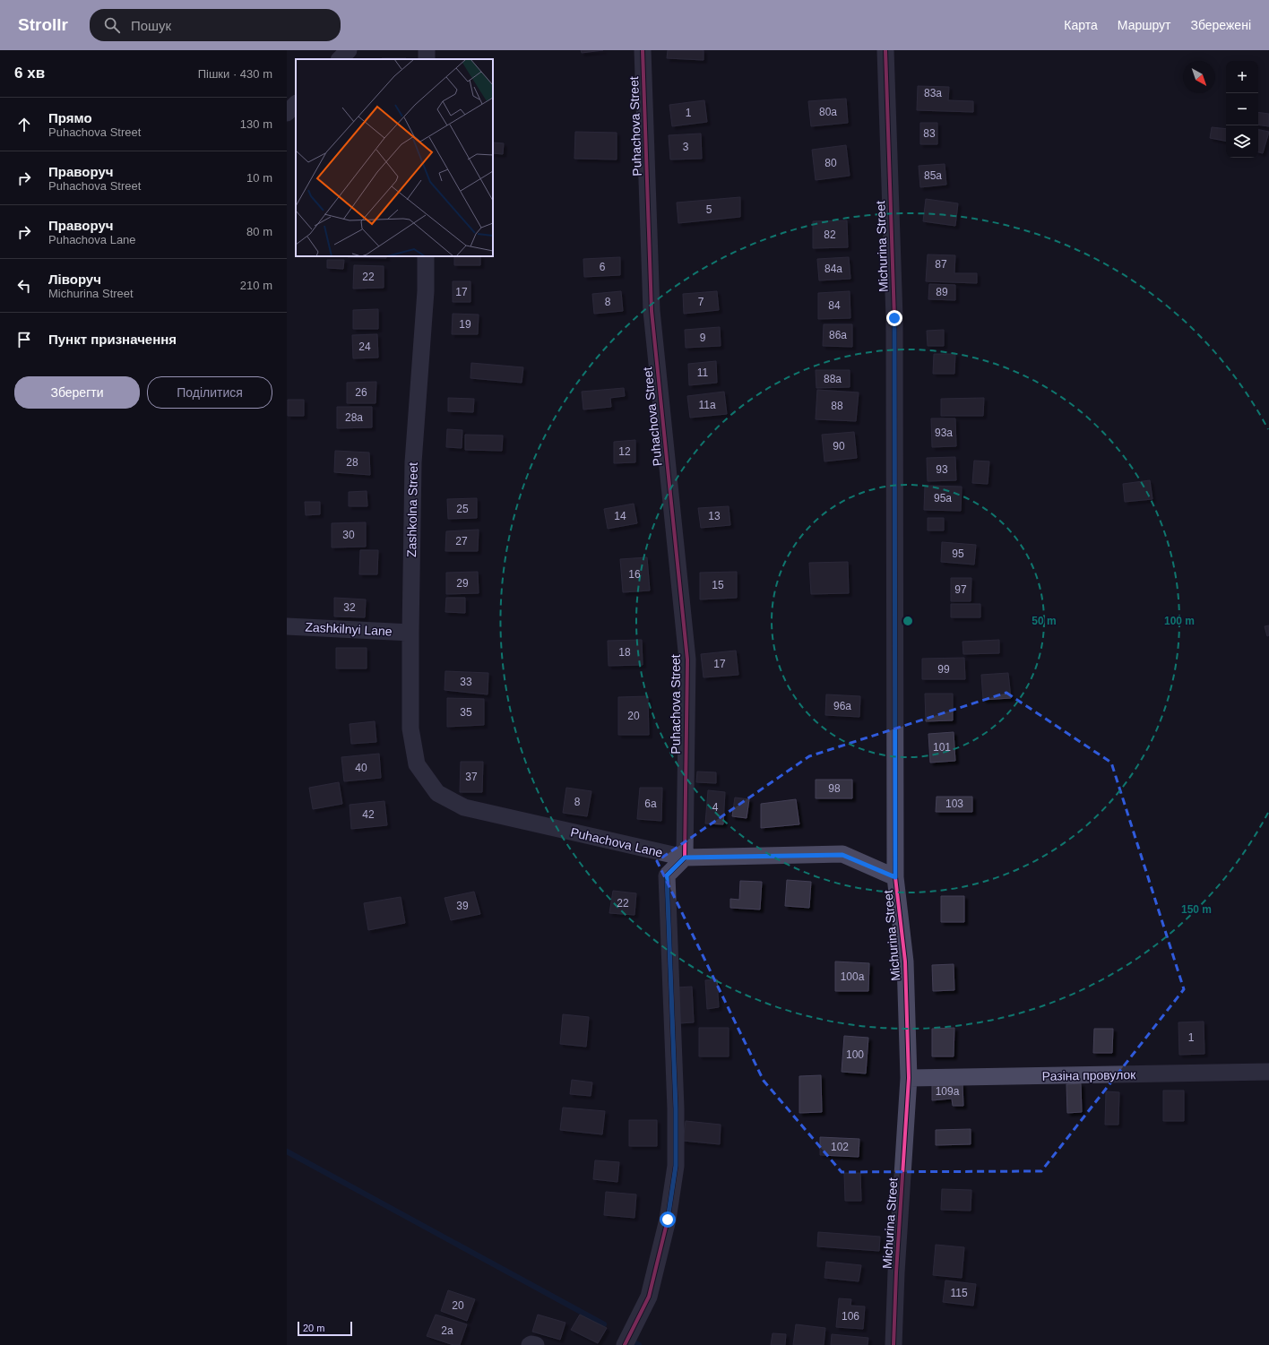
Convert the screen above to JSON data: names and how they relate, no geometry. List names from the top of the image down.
{
  "streets": {
    "street": [
      "Puhachova Street",
      "Michurina Street",
      "Zashkolna Street",
      "Zashkilnyi Lane",
      "Puhachova Lane",
      "Разіна провулок"
    ]
  },
  "crossings": [
    ["Puhachova Street", "Puhachova Lane"],
    ["Michurina Street", "Puhachova Lane"],
    ["Michurina Street", "Разіна провулок"],
    ["Zashkolna Street", "Zashkilnyi Lane"],
    ["Zashkolna Street", "Puhachova Lane"]
  ],
  "house_numbers": [
    "83а",
    "80а",
    "1",
    "83",
    "3",
    "80",
    "85а",
    "5",
    "82",
    "87",
    "6",
    "84а",
    "22",
    "17",
    "89",
    "8",
    "7",
    "84",
    "19",
    "86а",
    "9",
    "24",
    "11",
    "88а",
    "26",
    "11а",
    "88",
    "28а",
    "93а",
    "90",
    "12",
    "28",
    "93",
    "95а",
    "25",
    "14",
    "13",
    "30",
    "27",
    "95",
    "16",
    "29",
    "15",
    "97",
    "32",
    "18",
    "17",
    "99",
    "33",
    "96а",
    "35",
    "20",
    "101",
    "40",
    "37",
    "98",
    "8",
    "6а",
    "103",
    "4",
    "42",
    "22",
    "39",
    "100а",
    "1",
    "100",
    "109а",
    "102",
    "115",
    "20",
    "106",
    "2а"
  ],
  "scale_bar": "20 m",
  "north": "bottom right",
  "page": {
    "header": "Strollr",
    "search": "Пошук",
    "nav": ["Карта", "Маршрут", "Збережені"],
    "heading": ["6 хв", "Пішки · 430 m"],
    "map_buttons": ["+", "−"],
    "list": [
      ["Прямо", "Puhachova Street", "130 m"],
      ["Праворуч", "Puhachova Street", "10 m"],
      ["Праворуч", "Puhachova Lane", "80 m"],
      ["Ліворуч", "Michurina Street", "210 m"],
      "Пункт призначення"
    ],
    "buttons": ["Зберегти", "Поділитися"],
    "scale": "20 m"
  },
  "rings": ["50 m", "100 m", "150 m"]
}
